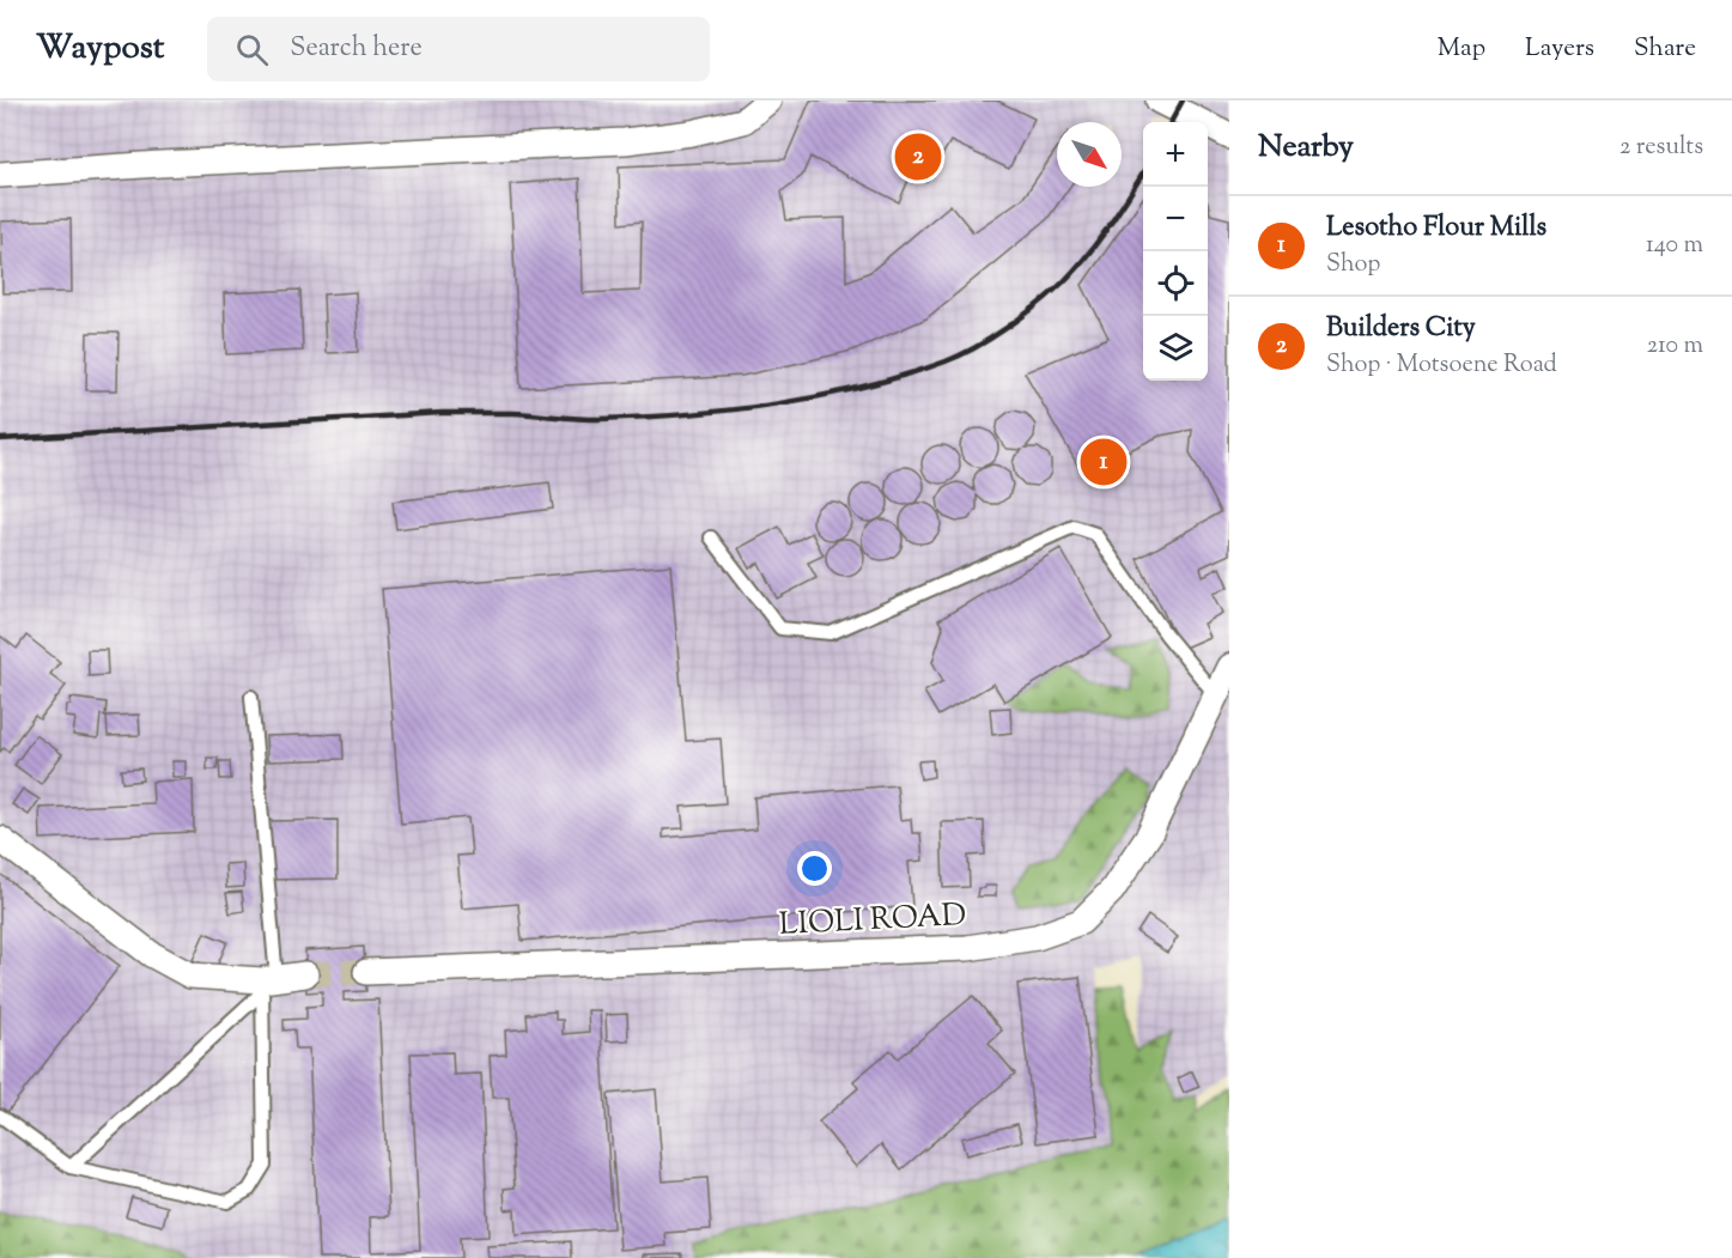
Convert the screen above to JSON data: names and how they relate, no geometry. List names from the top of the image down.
{
  "streets": {
    "street": ["LIOLI ROAD"]
  },
  "north": "bottom right",
  "page": {
    "header": "Waypost",
    "search": "Search here",
    "nav": ["Map", "Layers", "Share"],
    "heading": ["Nearby", "2 results"],
    "map_buttons": ["+", "−"],
    "pins": ["2", "1"],
    "list": [
      {
        "mark": "1",
        "name": "Lesotho Flour Mills",
        "note": "Shop",
        "value": "140 m"
      },
      {
        "mark": "2",
        "name": "Builders City",
        "note": "Shop · Motsoene Road",
        "value": "210 m"
      }
    ]
  }
}
